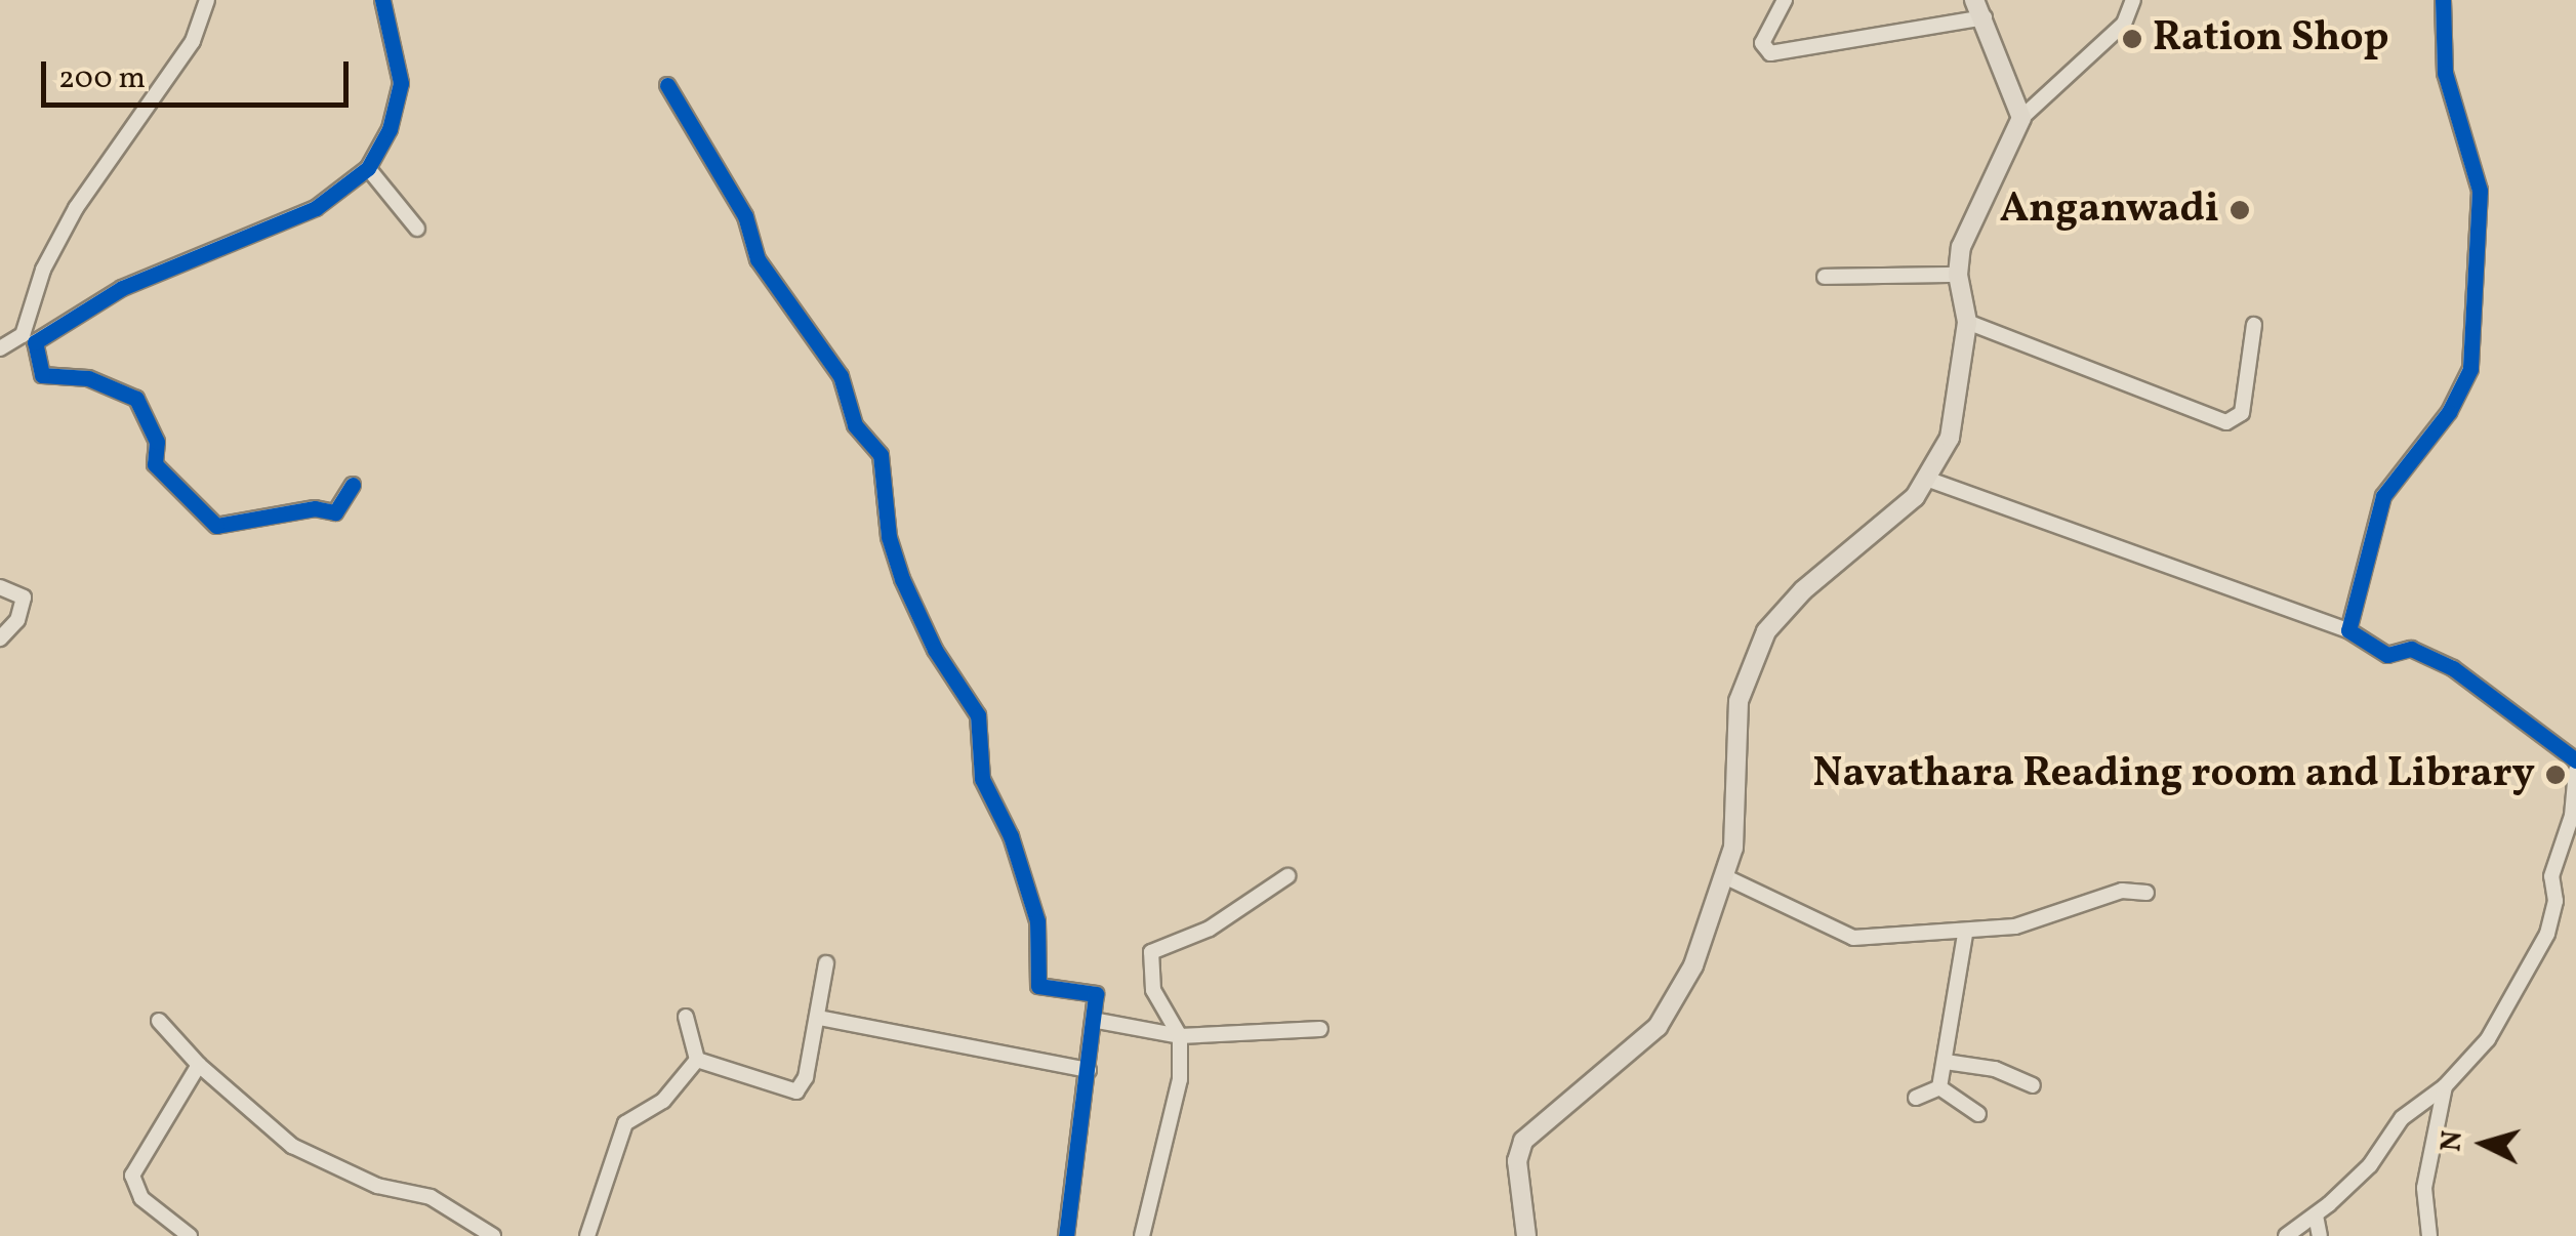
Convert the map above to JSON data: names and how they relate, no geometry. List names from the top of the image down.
{
  "places": ["Ration Shop", "Anganwadi", "Navathara Reading room and Library"],
  "scale_bar": "200 m",
  "north": "left"
}
